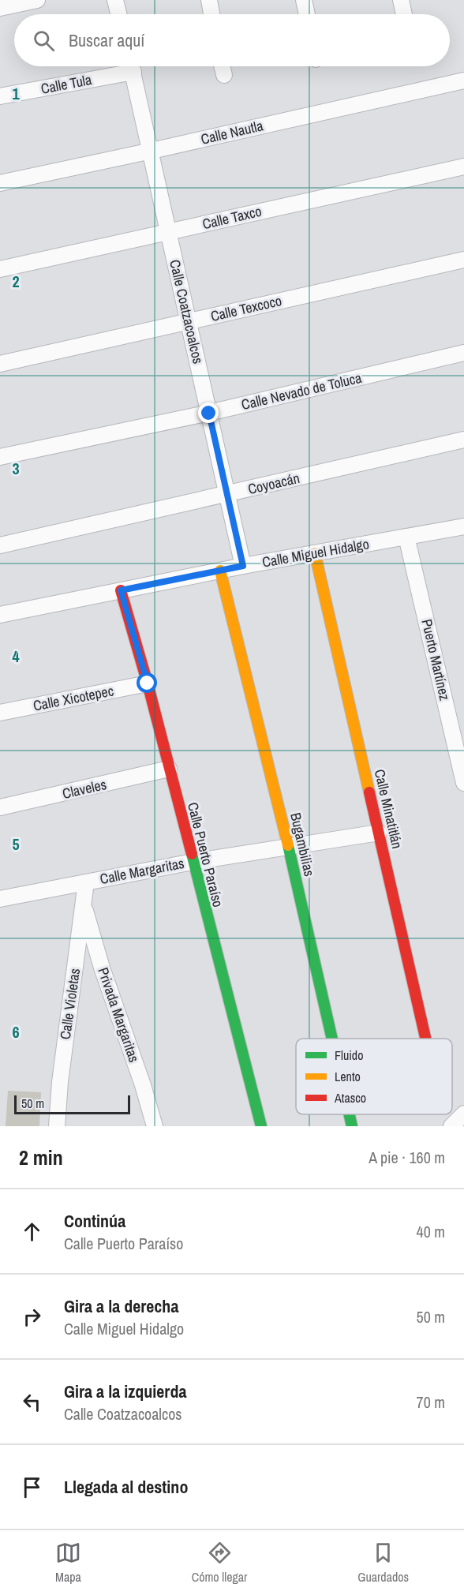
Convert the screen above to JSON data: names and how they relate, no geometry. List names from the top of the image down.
{
  "streets": {
    "street": [
      "Calle Tula",
      "Calle Nautla",
      "Calle Taxco",
      "Calle Texcoco",
      "Calle Coatzacoalcos",
      "Calle Nevado de Toluca",
      "Coyoacán",
      "Calle Miguel Hidalgo",
      "Puerto Martínez",
      "Calle Xicotepec",
      "Claveles",
      "Calle Minatitlán",
      "Bugambilias",
      "Calle Puerto Paraíso",
      "Calle Margaritas",
      "Calle Violetas",
      "Privada Margaritas"
    ]
  },
  "crossings": [
    ["Calle Nautla", "Calle Coatzacoalcos"],
    ["Calle Taxco", "Calle Coatzacoalcos"],
    ["Calle Texcoco", "Calle Coatzacoalcos"],
    ["Calle Coatzacoalcos", "Calle Nevado de Toluca"],
    ["Calle Coatzacoalcos", "Coyoacán"],
    ["Calle Coatzacoalcos", "Calle Miguel Hidalgo"],
    ["Calle Miguel Hidalgo", "Puerto Martínez"],
    ["Calle Miguel Hidalgo", "Calle Minatitlán"],
    ["Calle Miguel Hidalgo", "Bugambilias"],
    ["Calle Miguel Hidalgo", "Calle Puerto Paraíso"],
    ["Calle Xicotepec", "Calle Puerto Paraíso"],
    ["Claveles", "Calle Puerto Paraíso"],
    ["Calle Minatitlán", "Calle Margaritas"],
    ["Bugambilias", "Calle Margaritas"],
    ["Calle Puerto Paraíso", "Calle Margaritas"],
    ["Calle Margaritas", "Calle Violetas"],
    ["Calle Violetas", "Privada Margaritas"]
  ],
  "legend": ["Fluido", "Lento", "Atasco"],
  "scale_bar": "50 m",
  "page": {
    "search": "Buscar aquí",
    "scale": "50 m",
    "heading": ["2 min", "A pie · 160 m"],
    "list": [
      ["Continúa", "Calle Puerto Paraíso", "40 m"],
      ["Gira a la derecha", "Calle Miguel Hidalgo", "50 m"],
      ["Gira a la izquierda", "Calle Coatzacoalcos", "70 m"],
      "Llegada al destino"
    ],
    "nav": ["Mapa", "Cómo llegar", "Guardados"]
  },
  "grid": {
    "rows": [
      "1",
      "2",
      "3",
      "4",
      "5",
      "6"
    ]
  }
}
